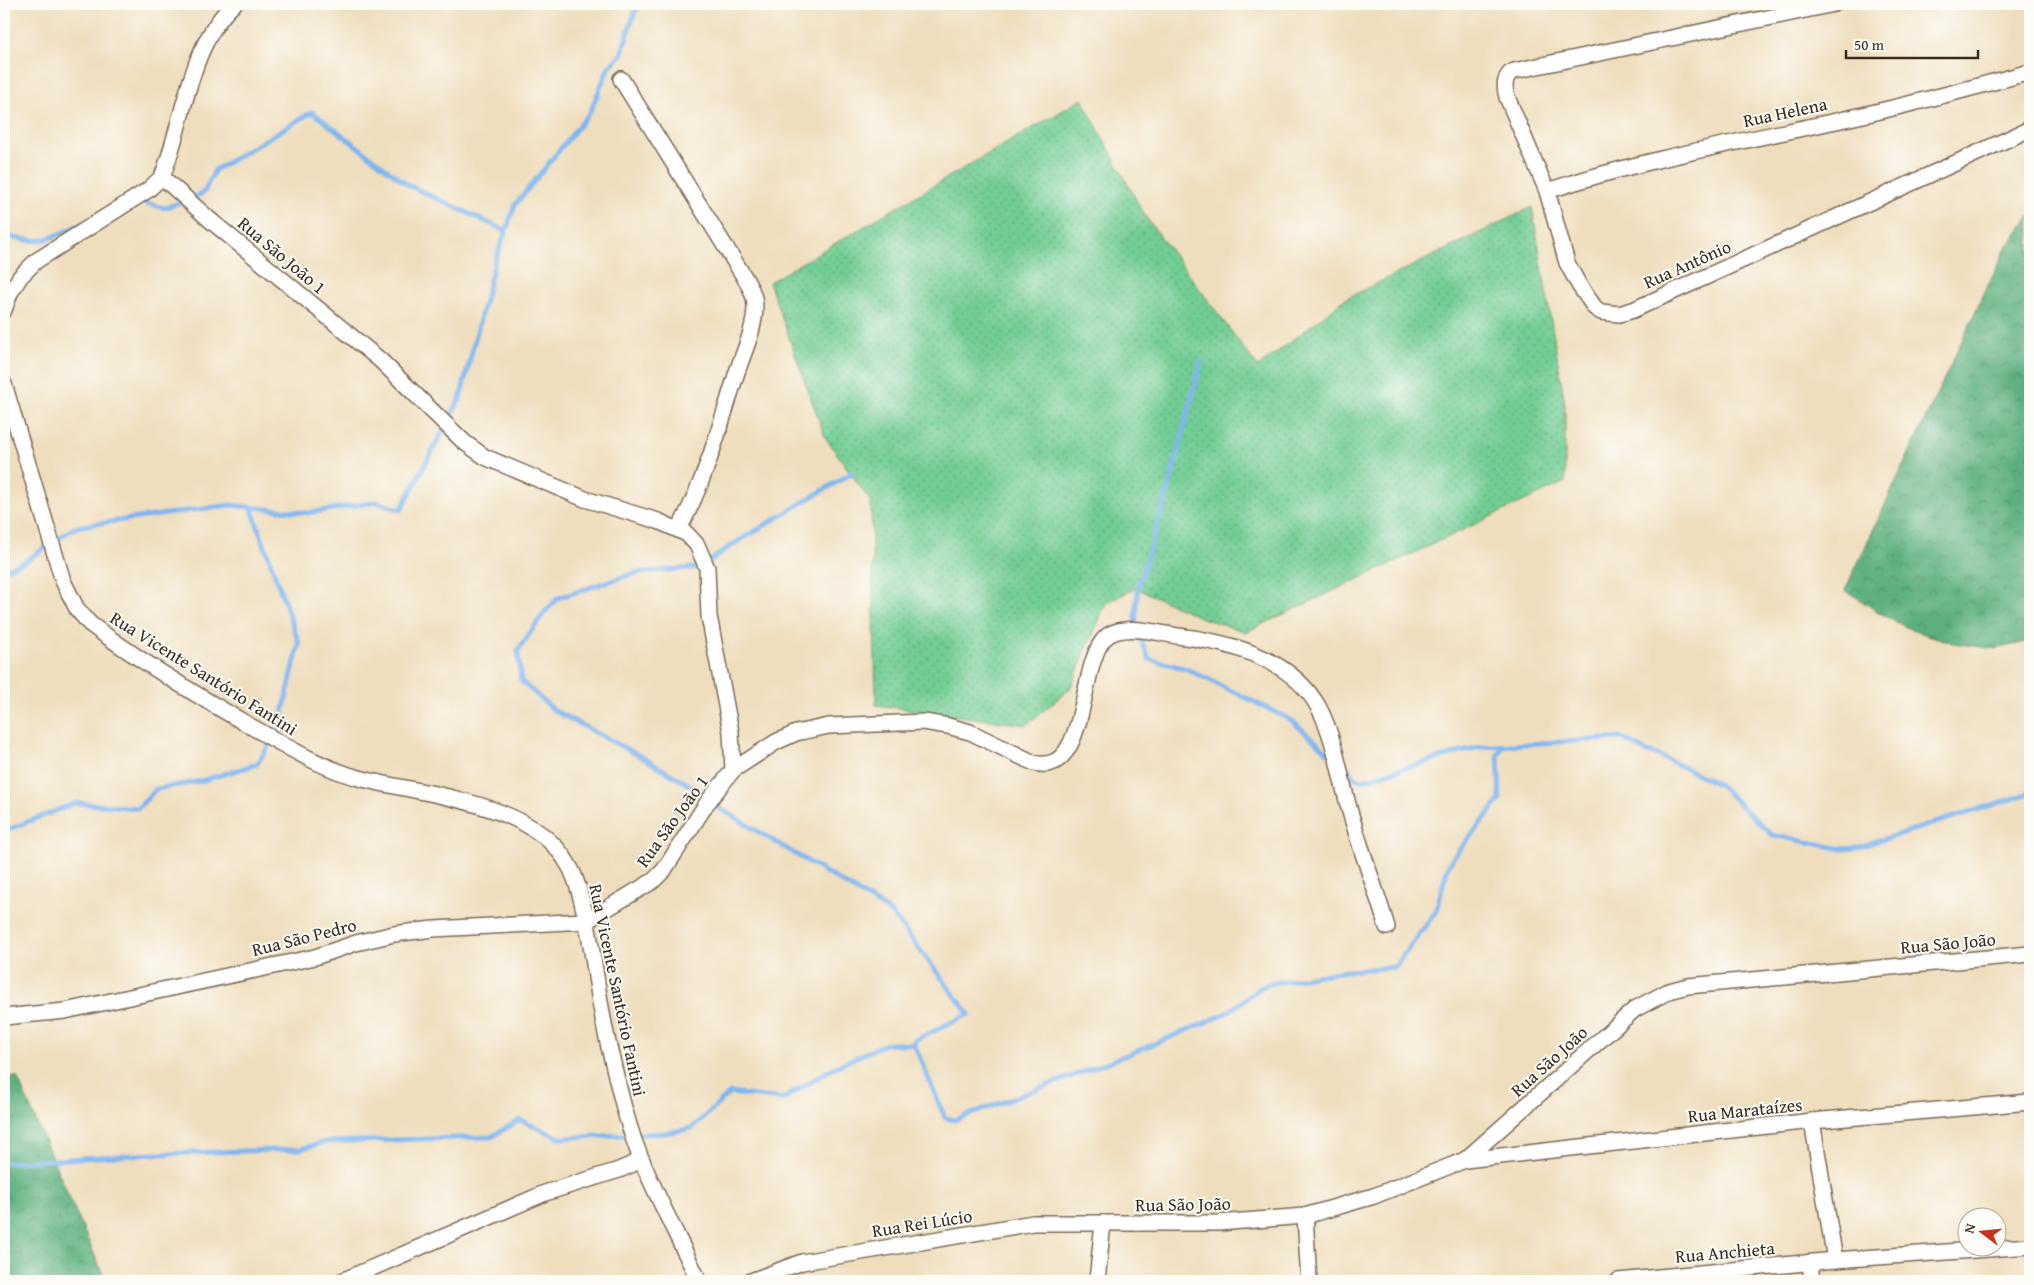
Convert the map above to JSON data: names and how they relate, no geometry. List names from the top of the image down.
{
  "streets": {
    "street": [
      "Rua Helena",
      "Rua São João 1",
      "Rua Antônio",
      "Rua Vicente Santório Fantini",
      "Rua São Pedro",
      "Rua São João",
      "Rua Marataízes",
      "Rua Rei Lúcio",
      "Rua Anchieta"
    ]
  },
  "crossings": [
    ["Rua Helena", "Rua Antônio"],
    ["Rua São João 1", "Rua Vicente Santório Fantini"],
    ["Rua São João 1", "Rua São Pedro"],
    ["Rua Vicente Santório Fantini", "Rua São Pedro"],
    ["Rua São João", "Rua Marataízes"],
    ["Rua São João", "Rua Rei Lúcio"]
  ],
  "scale_bar": "50 m",
  "north": "left"
}
